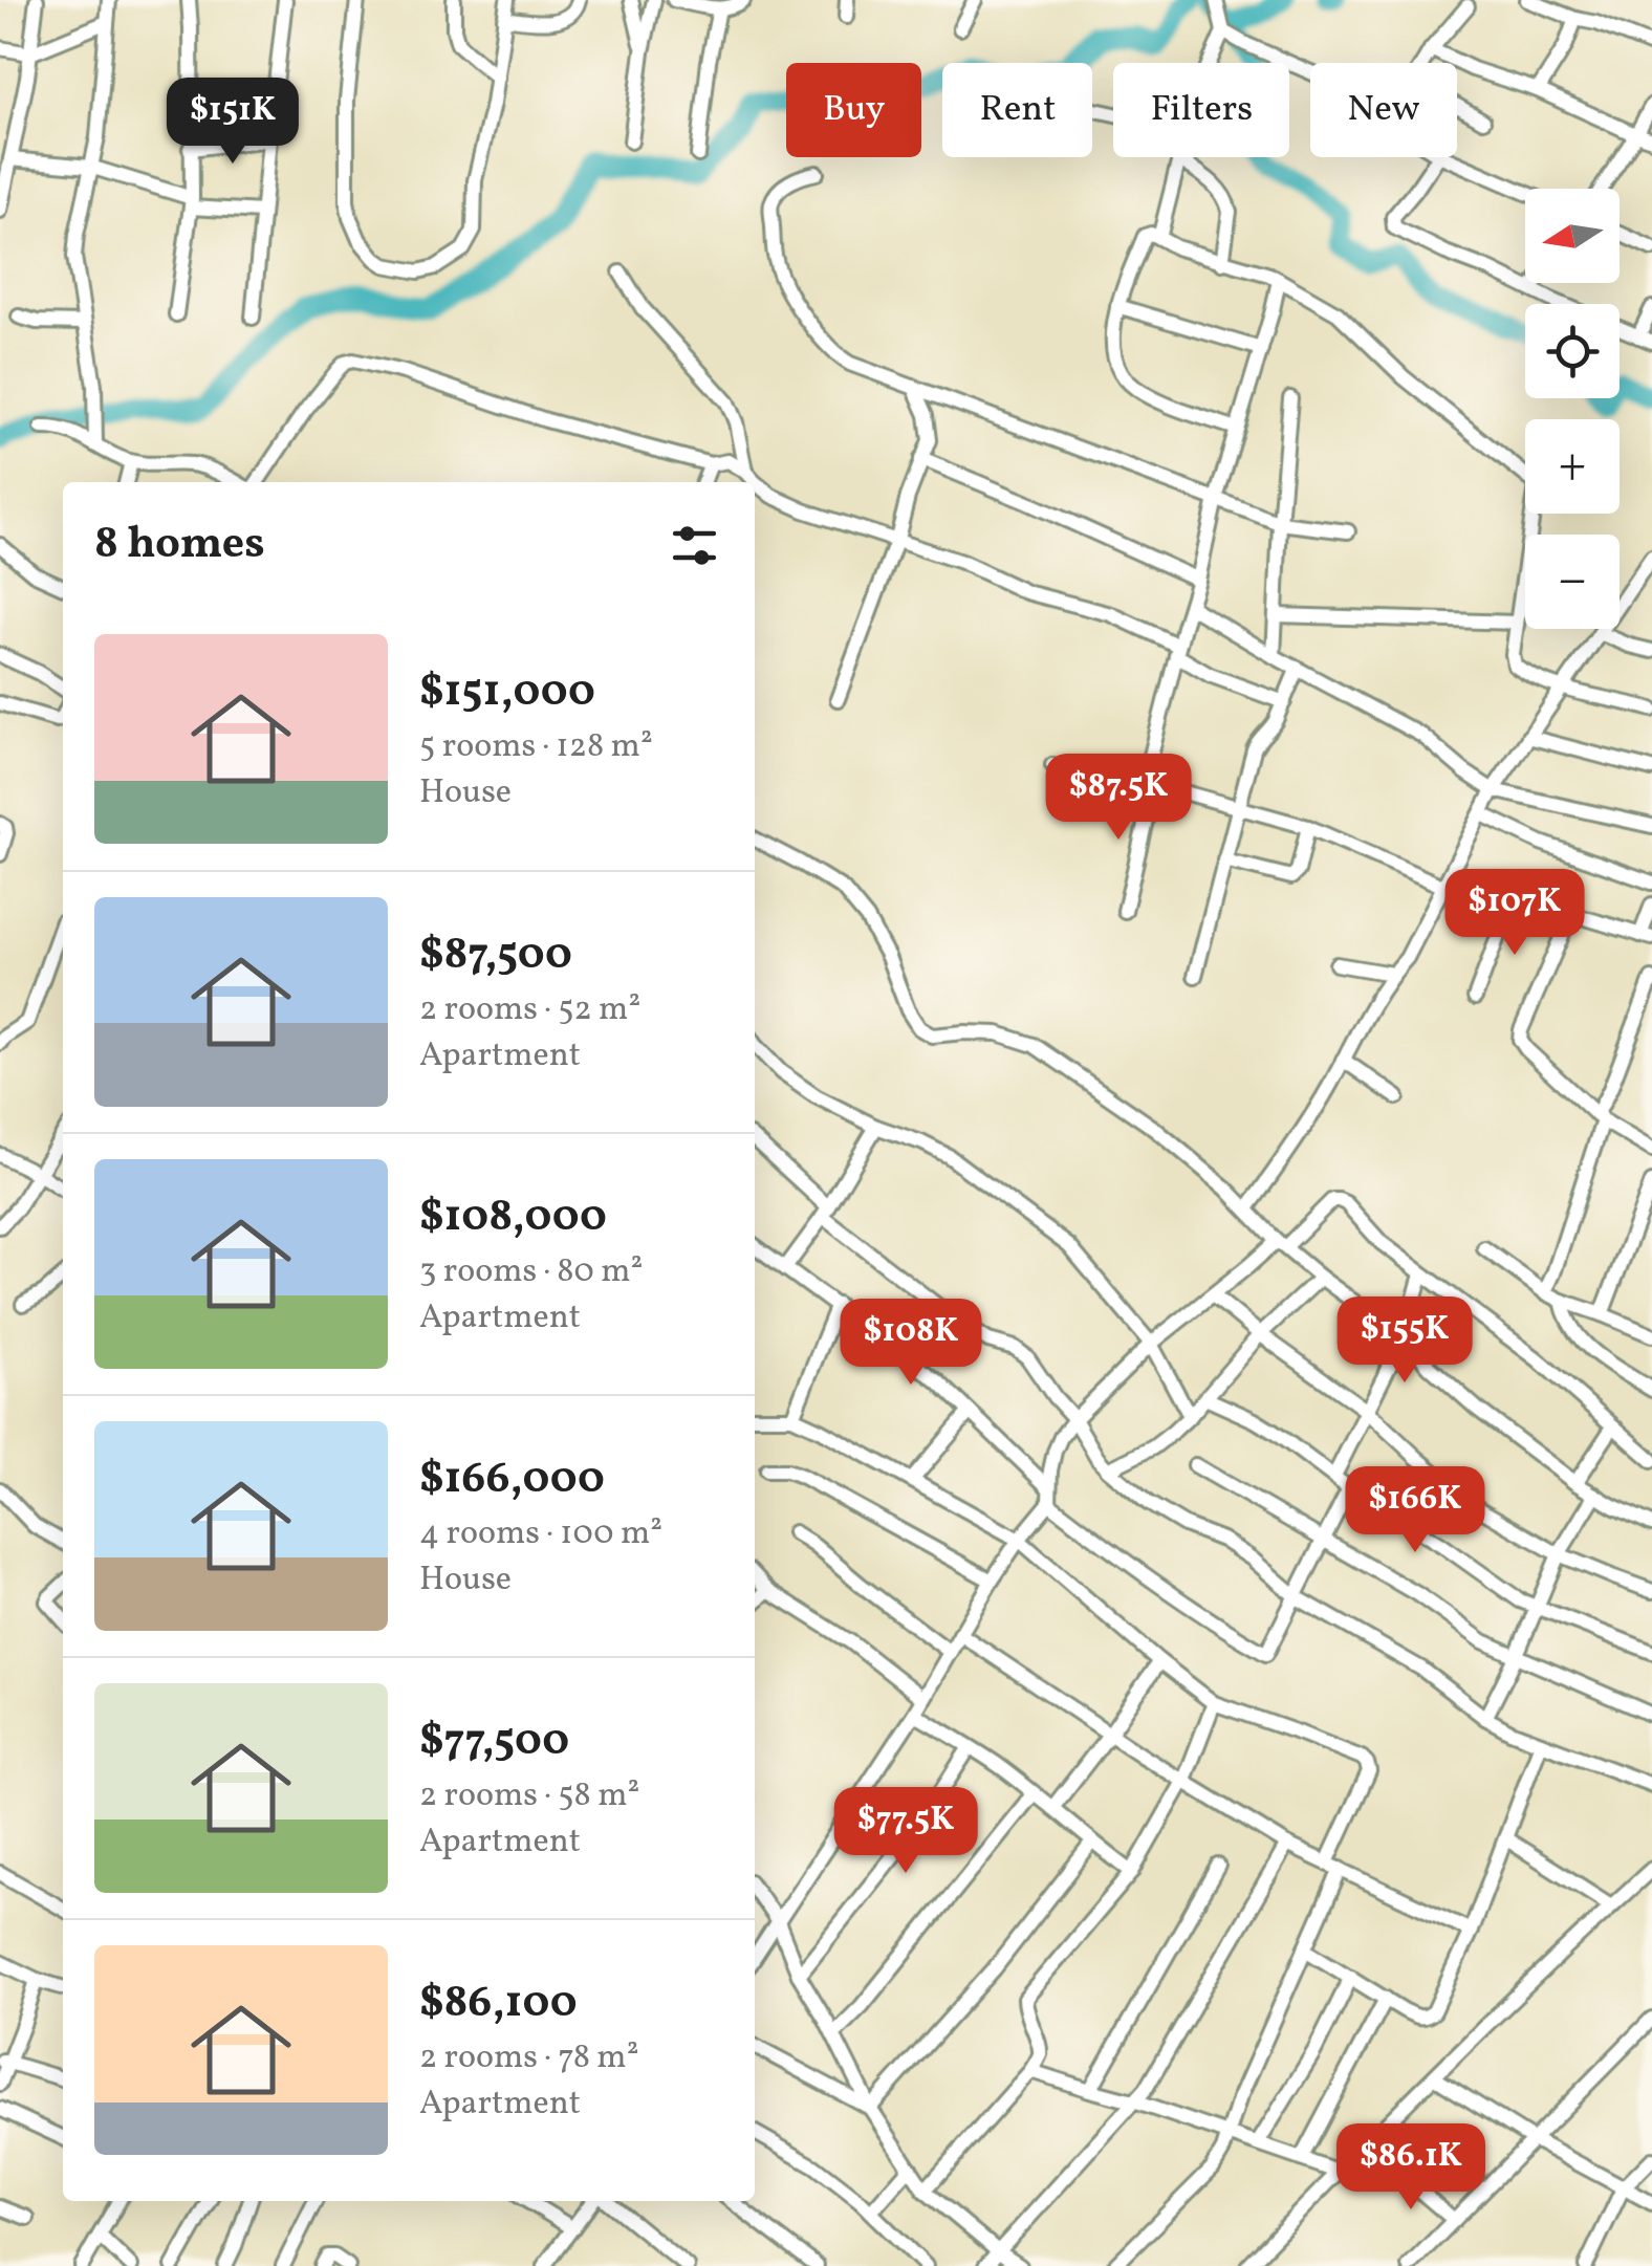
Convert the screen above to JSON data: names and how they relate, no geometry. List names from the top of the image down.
{
  "north": "left",
  "page": {
    "chip": [
      "Buy",
      "Rent",
      "Filters",
      "New"
    ],
    "price": [
      "$151K",
      "$87.5K",
      "$107K",
      "$155K",
      "$108K",
      "$166K",
      "$77.5K",
      "$86.1K"
    ],
    "map_buttons": ["+", "−"],
    "heading": "8 homes",
    "list": [
      {
        "name": "$151,000",
        "note": "5 rooms · 128 m² · House"
      },
      {
        "name": "$87,500",
        "note": "2 rooms · 52 m² · Apartment"
      },
      {
        "name": "$108,000",
        "note": "3 rooms · 80 m² · Apartment"
      },
      {
        "name": "$166,000",
        "note": "4 rooms · 100 m² · House"
      },
      {
        "name": "$77,500",
        "note": "2 rooms · 58 m² · Apartment"
      },
      {
        "name": "$86,100",
        "note": "2 rooms · 78 m² · Apartment"
      }
    ]
  }
}
